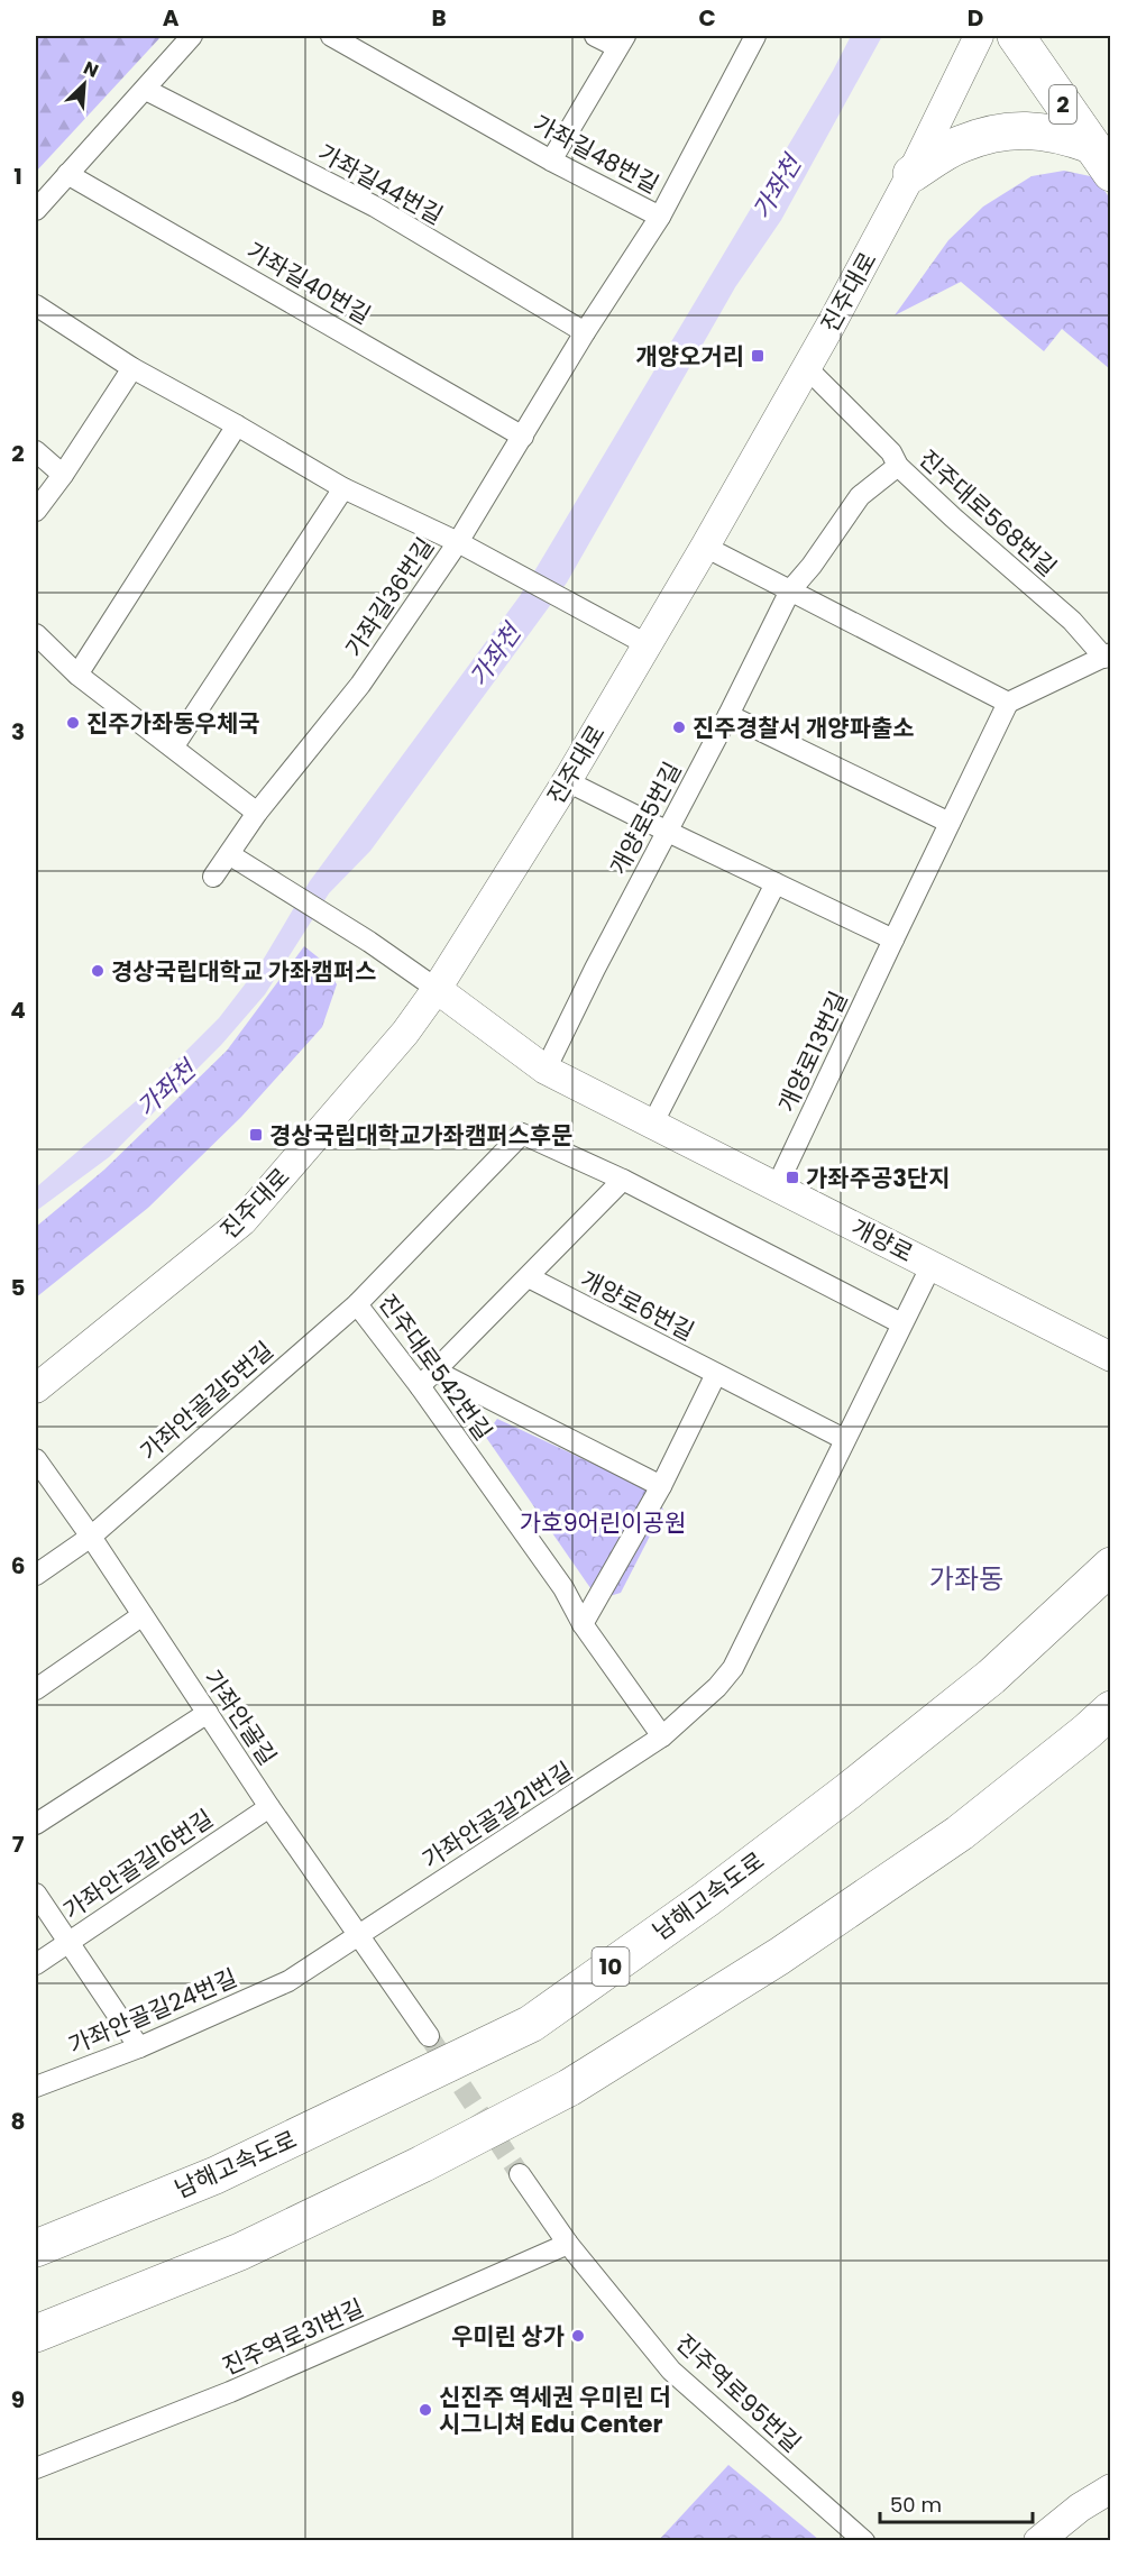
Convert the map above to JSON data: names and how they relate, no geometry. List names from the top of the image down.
{
  "streets": {
    "highway": ["2", "남해고속도로", "10"],
    "street": [
      "가좌길48번길",
      "가좌길44번길",
      "가좌길40번길",
      "진주대로",
      "진주대로568번길",
      "가좌길36번길",
      "개양로5번길",
      "개양로13번길",
      "개양로",
      "개양로6번길",
      "진주대로542번길",
      "가좌안골길5번길",
      "가좌안골길",
      "가좌안골길21번길",
      "가좌안골길16번길",
      "가좌안골길24번길",
      "진주역로31번길",
      "진주역로95번길"
    ]
  },
  "crossings": [
    ["진주대로", "개양로"],
    ["진주대로568번길", "개양로5번길"],
    ["진주대로568번길", "개양로13번길"],
    ["개양로5번길", "개양로"],
    ["개양로13번길", "개양로"],
    ["개양로6번길", "진주대로542번길"],
    ["진주대로542번길", "가좌안골길5번길"],
    ["진주대로542번길", "가좌안골길21번길"],
    ["가좌안골길5번길", "가좌안골길"],
    ["가좌안골길", "가좌안골길21번길"],
    ["가좌안골길", "가좌안골길16번길"],
    ["가좌안골길", "가좌안골길24번길"],
    ["가좌안골길21번길", "가좌안골길24번길"],
    ["진주역로31번길", "진주역로95번길"]
  ],
  "districts": ["가좌동"],
  "water": ["가좌천"],
  "parks": ["가호9어린이공원"],
  "places": {
    "transit": ["개양오거리", "경상국립대학교가좌캠퍼스후문", "가좌주공3단지"],
    "other": [
      "진주가좌동우체국",
      "진주경찰서 개양파출소",
      "경상국립대학교 가좌캠퍼스",
      "우미린 상가",
      "신진주 역세권 우미린 더 시그니쳐 Edu Center"
    ]
  },
  "scale_bar": "50 m",
  "north": "top right",
  "grid": {
    "columns": [
      "A",
      "B",
      "C",
      "D"
    ],
    "rows": [
      "1",
      "2",
      "3",
      "4",
      "5",
      "6",
      "7",
      "8",
      "9"
    ]
  }
}
